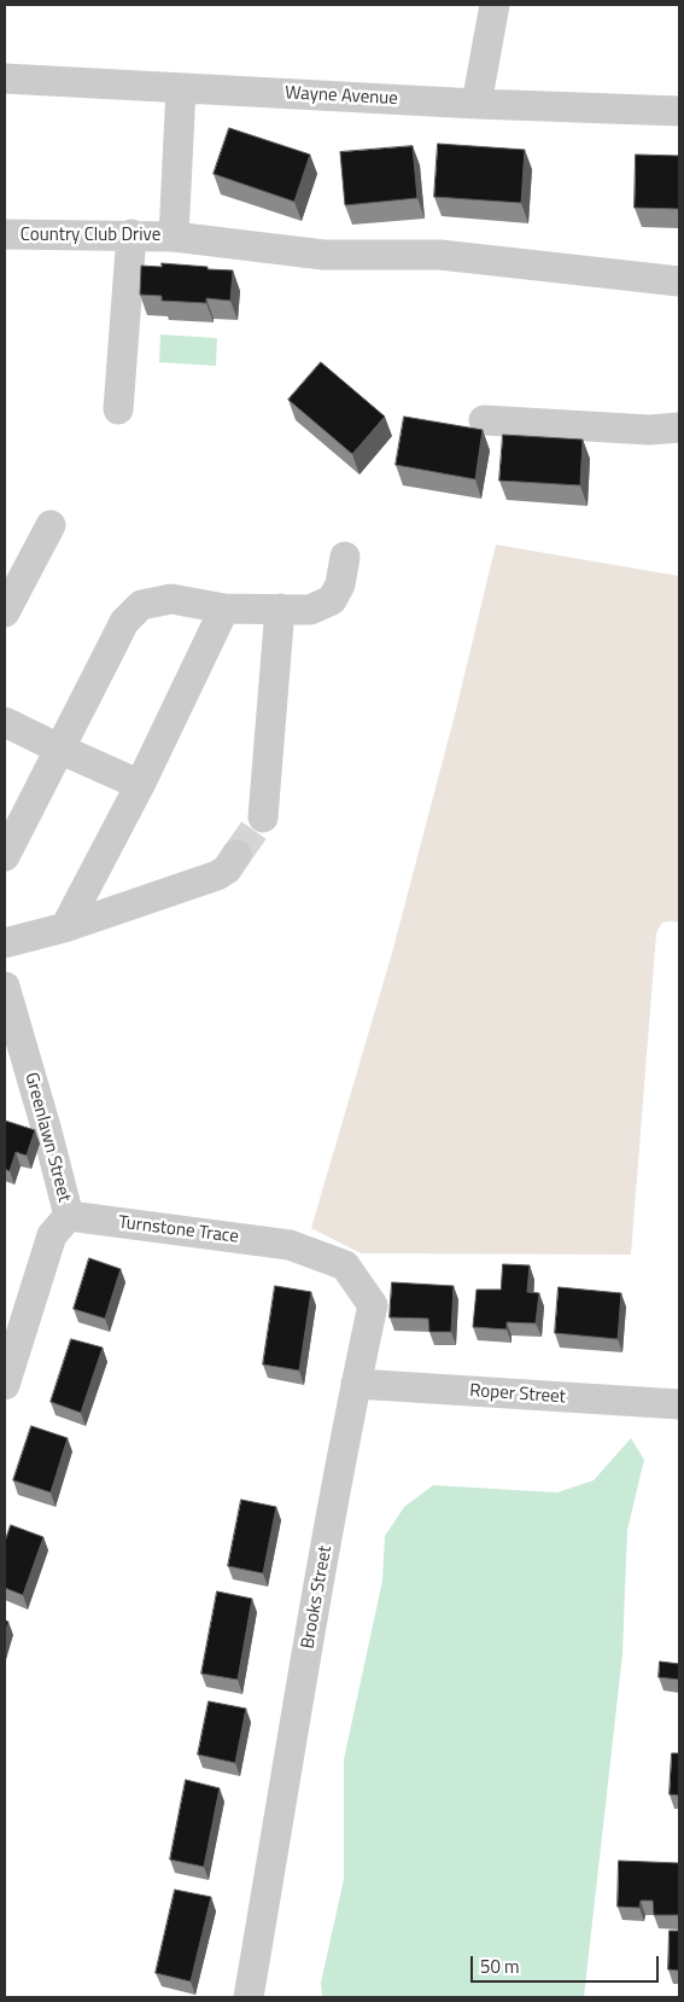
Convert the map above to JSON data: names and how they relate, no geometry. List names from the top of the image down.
{
  "streets": {
    "street": [
      "Wayne Avenue",
      "Country Club Drive",
      "Greenlawn Street",
      "Turnstone Trace",
      "Roper Street",
      "Brooks Street"
    ]
  },
  "crossings": [
    ["Wayne Avenue", "Country Club Drive"],
    ["Greenlawn Street", "Turnstone Trace"],
    ["Turnstone Trace", "Brooks Street"],
    ["Roper Street", "Brooks Street"]
  ],
  "scale_bar": "50 m"
}
